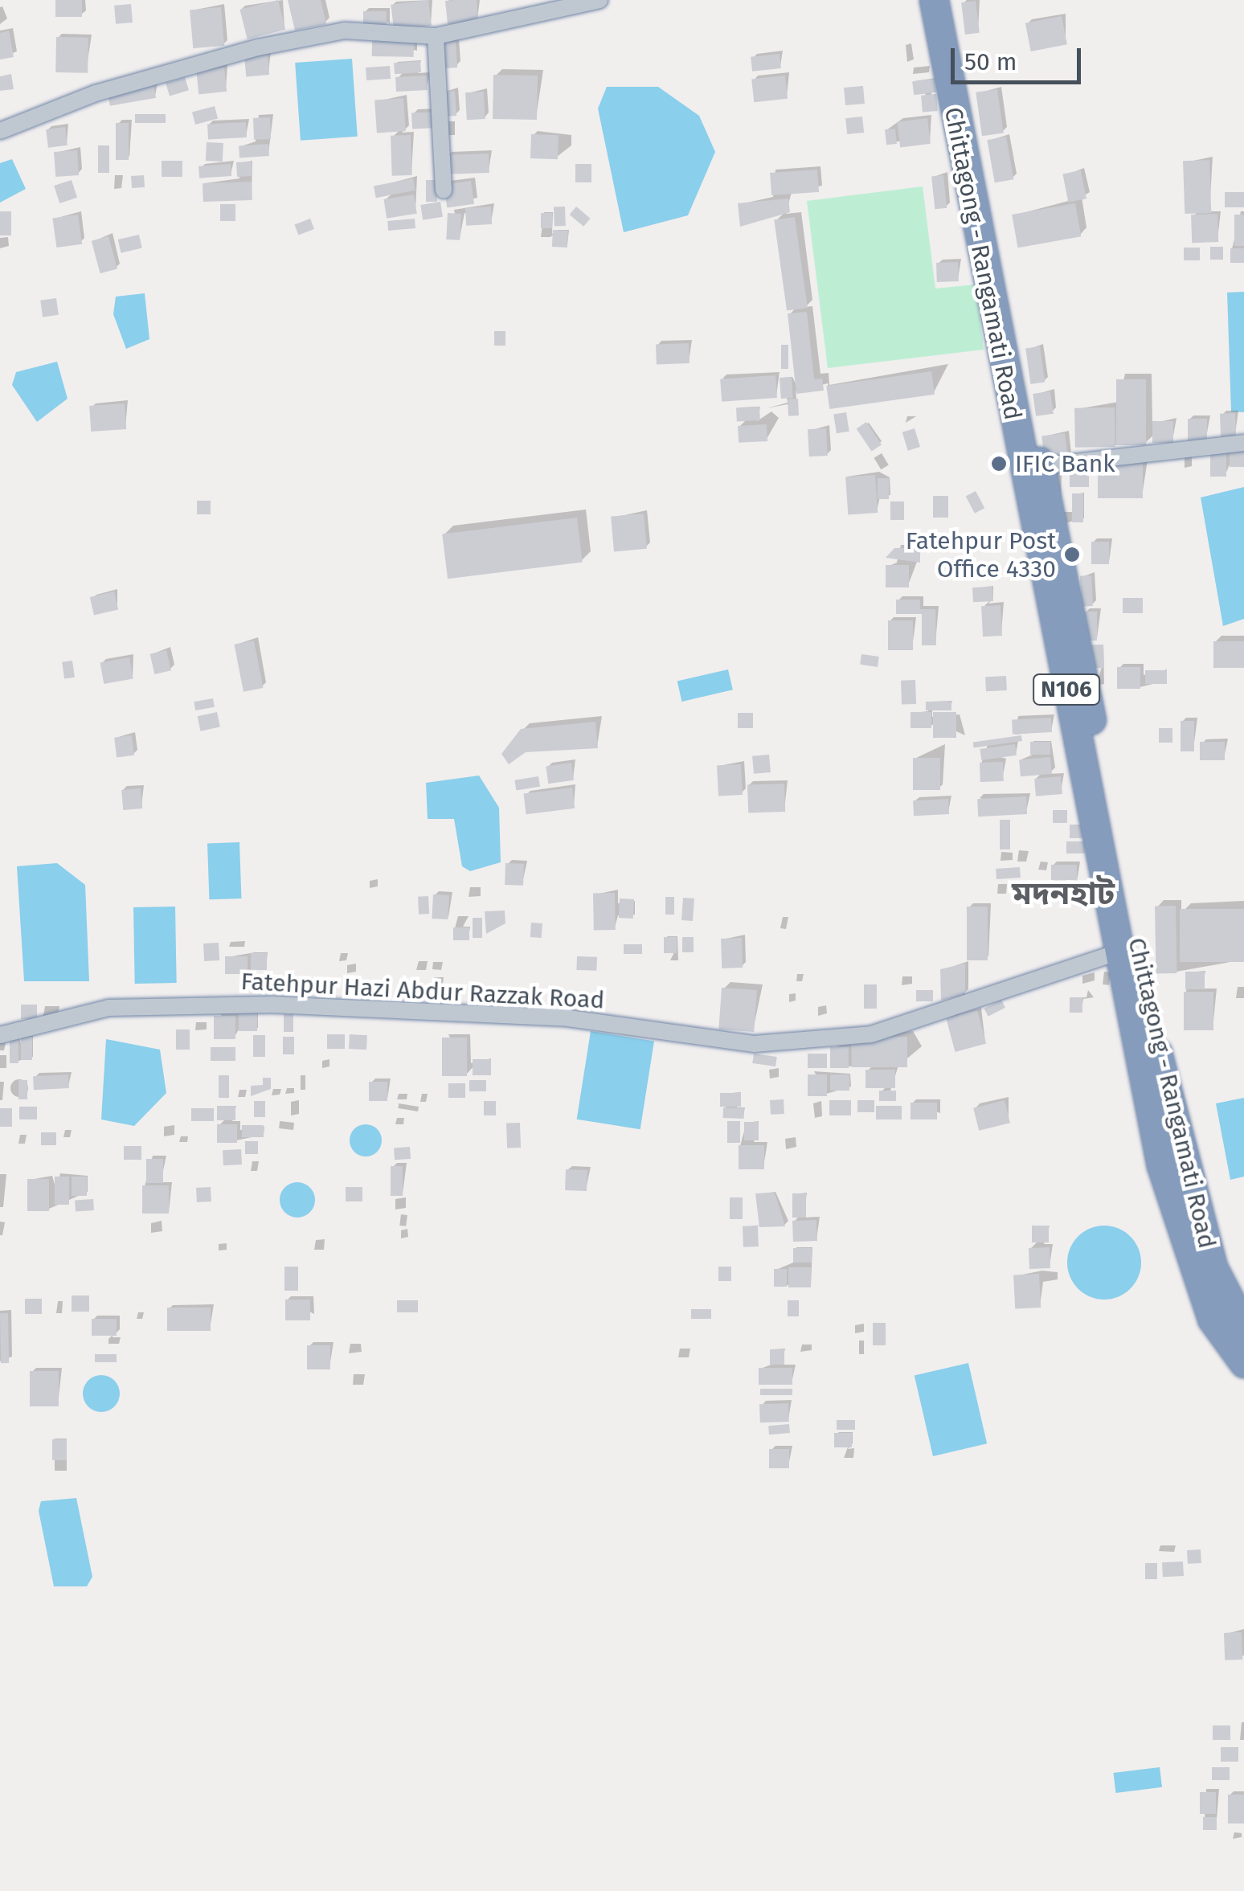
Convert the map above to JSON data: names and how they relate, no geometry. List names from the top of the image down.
{
  "streets": {
    "highway": ["Chittagong - Rangamati Road", "N106"],
    "street": ["Fatehpur Hazi Abdur Razzak Road"]
  },
  "crossings": [
    ["Chittagong - Rangamati Road", "Fatehpur Hazi Abdur Razzak Road"]
  ],
  "districts": ["মদনহাট"],
  "places": ["IFIC Bank", "Fatehpur Post Office 4330"],
  "scale_bar": "50 m"
}
